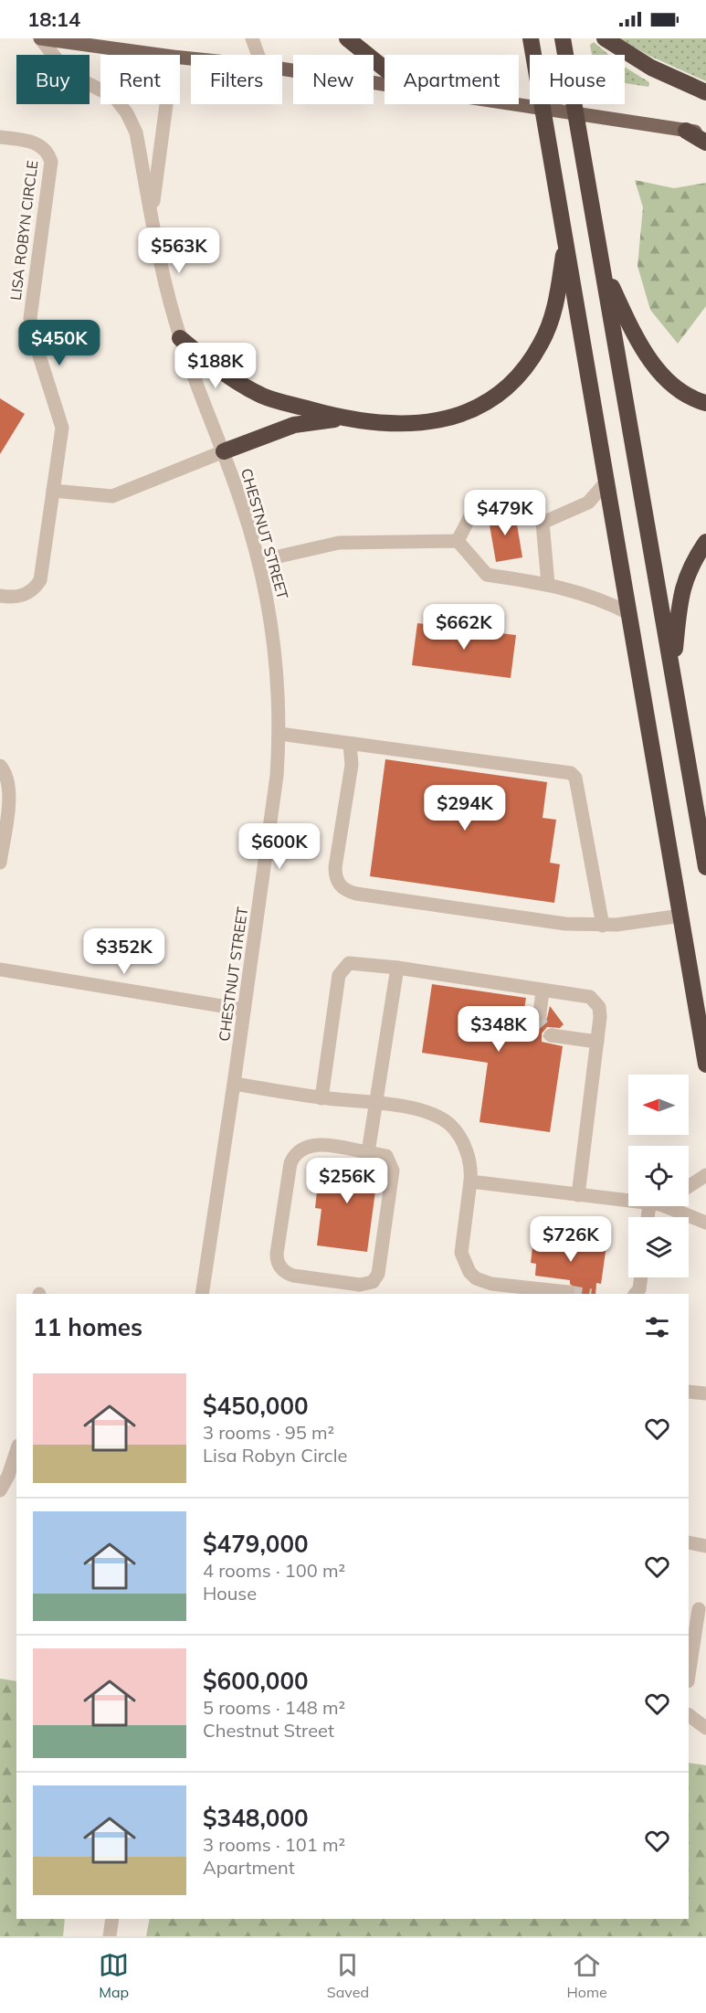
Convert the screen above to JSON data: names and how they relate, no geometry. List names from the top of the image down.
{
  "streets": {
    "street": ["LISA ROBYN CIRCLE", "CHESTNUT STREET"]
  },
  "north": "left",
  "page": {
    "status": "18:14",
    "chip": [
      "Buy",
      "Rent",
      "Filters",
      "New",
      "Apartment",
      "House"
    ],
    "price": [
      "$563K",
      "$450K",
      "$188K",
      "$479K",
      "$662K",
      "$294K",
      "$600K",
      "$352K",
      "$348K",
      "$256K",
      "$726K"
    ],
    "heading": "11 homes",
    "list": [
      {
        "name": "$450,000",
        "note": "3 rooms · 95 m² · Lisa Robyn Circle"
      },
      {
        "name": "$479,000",
        "note": "4 rooms · 100 m² · House"
      },
      {
        "name": "$600,000",
        "note": "5 rooms · 148 m² · Chestnut Street"
      },
      {
        "name": "$348,000",
        "note": "3 rooms · 101 m² · Apartment"
      }
    ],
    "tabs": ["Map", "Saved", "Home"]
  }
}
